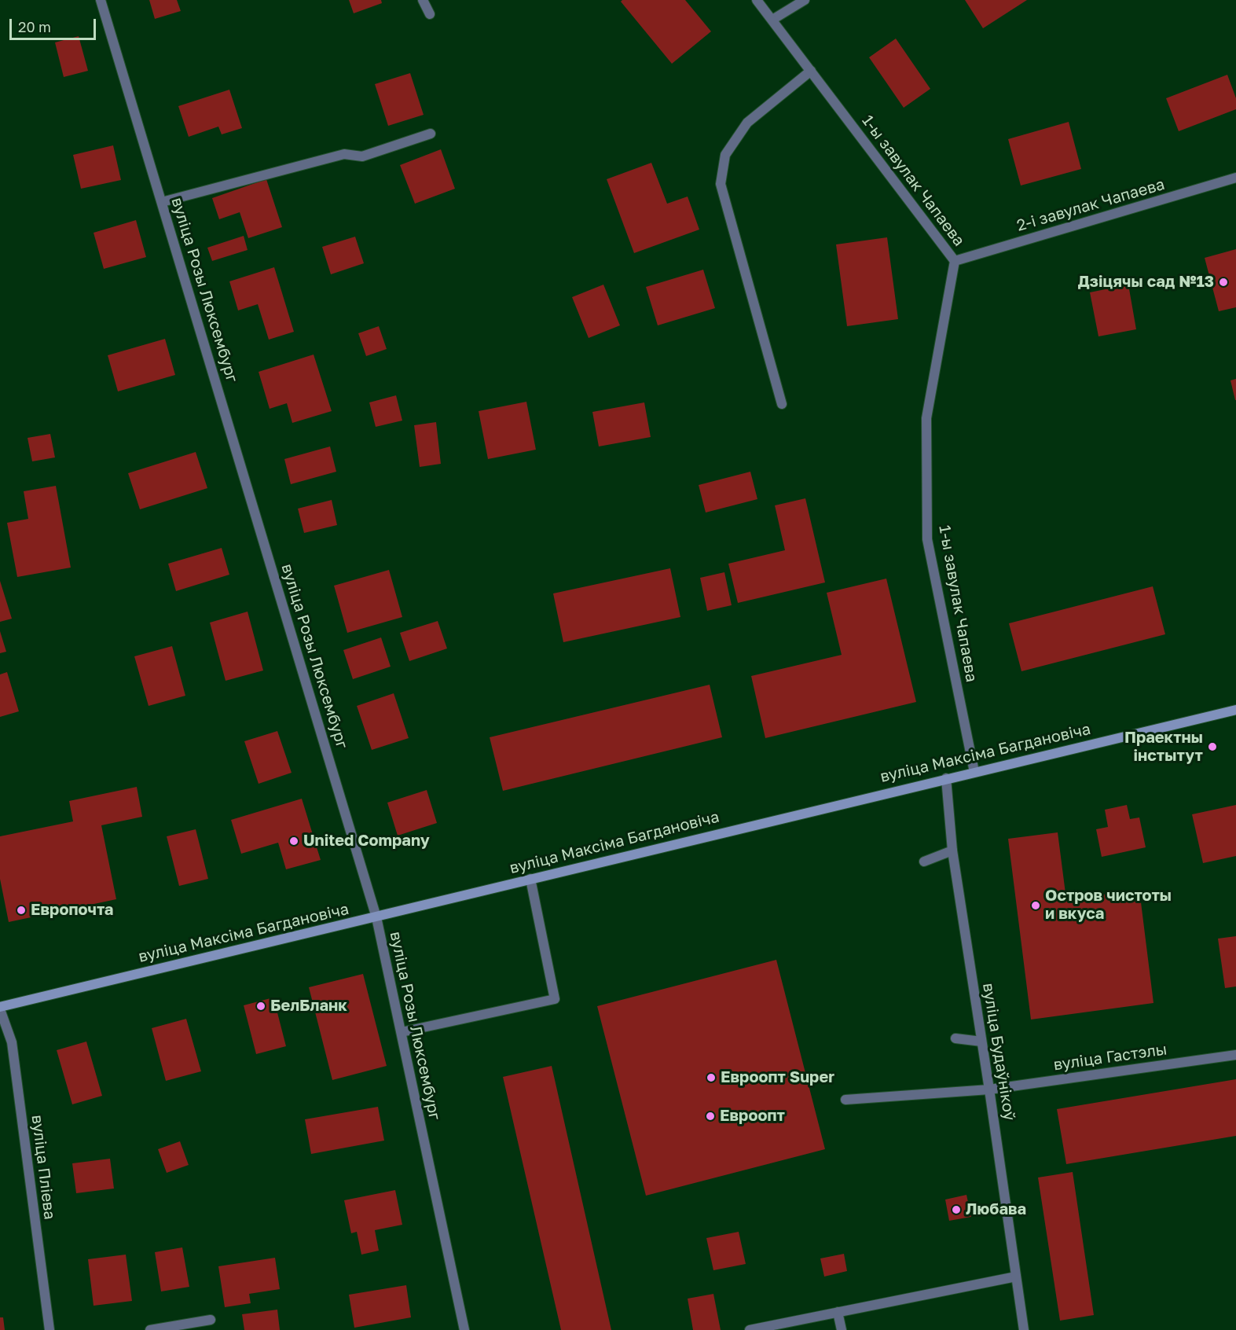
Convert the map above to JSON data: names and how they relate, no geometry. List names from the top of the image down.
{
  "streets": {
    "main road": ["вуліца Максіма Багдановіча"],
    "street": [
      "1-ы завулак Чапаева",
      "2-і завулак Чапаева",
      "вуліца Розы Люксембург",
      "вуліца Будаўнікоў",
      "вуліца Гастэлы",
      "вуліца Пліева"
    ]
  },
  "crossings": [
    ["1-ы завулак Чапаева", "2-і завулак Чапаева"],
    ["1-ы завулак Чапаева", "вуліца Максіма Багдановіча"],
    ["вуліца Розы Люксембург", "вуліца Максіма Багдановіча"],
    ["вуліца Максіма Багдановіча", "вуліца Будаўнікоў"],
    ["вуліца Максіма Багдановіча", "вуліца Пліева"],
    ["вуліца Будаўнікоў", "вуліца Гастэлы"]
  ],
  "places": [
    "Дзіцячы сад №13",
    "Праектны інстытут",
    "United Company",
    "Остров чистоты и вкуса",
    "Европочта",
    "БелБланк",
    "Евроопт Super",
    "Евроопт",
    "Любава"
  ],
  "scale_bar": "20 m"
}
